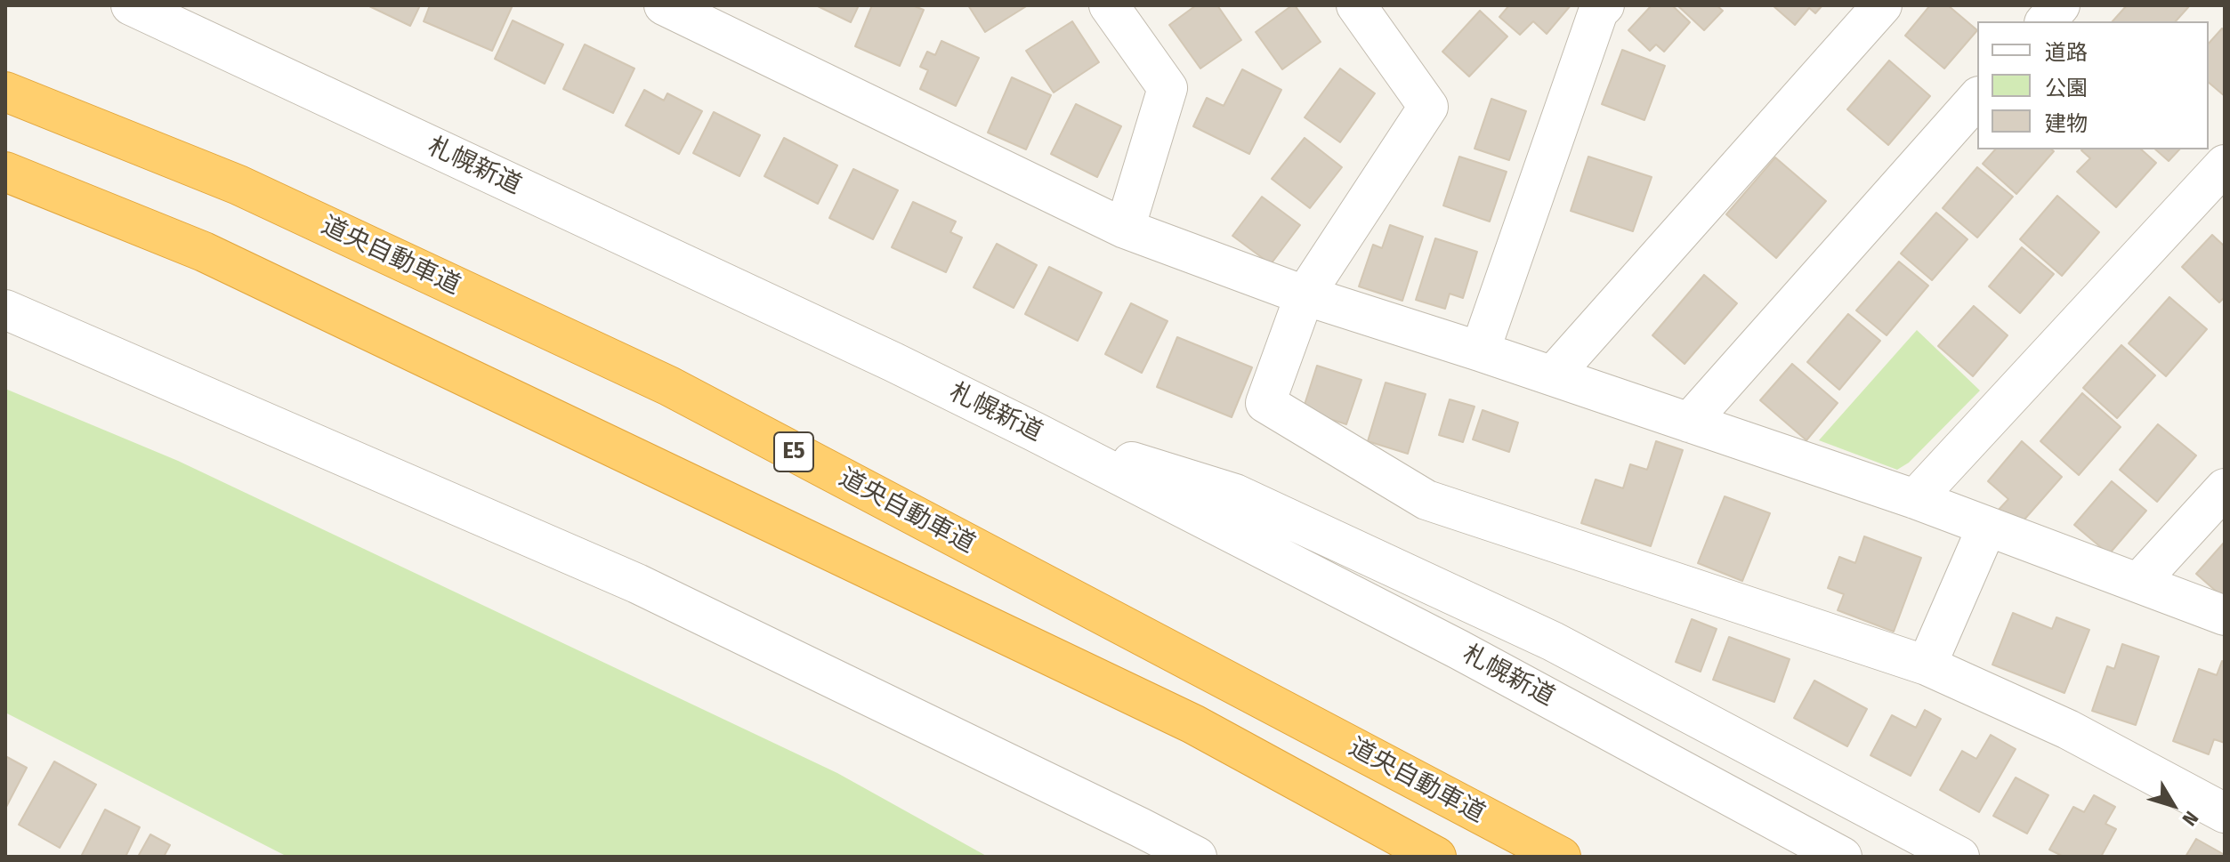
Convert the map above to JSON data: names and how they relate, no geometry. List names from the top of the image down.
{
  "streets": {
    "highway": ["道央自動車道", "E5"],
    "street": ["札幌新道"]
  },
  "legend": ["道路", "公園", "建物"],
  "north": "bottom right"
}
